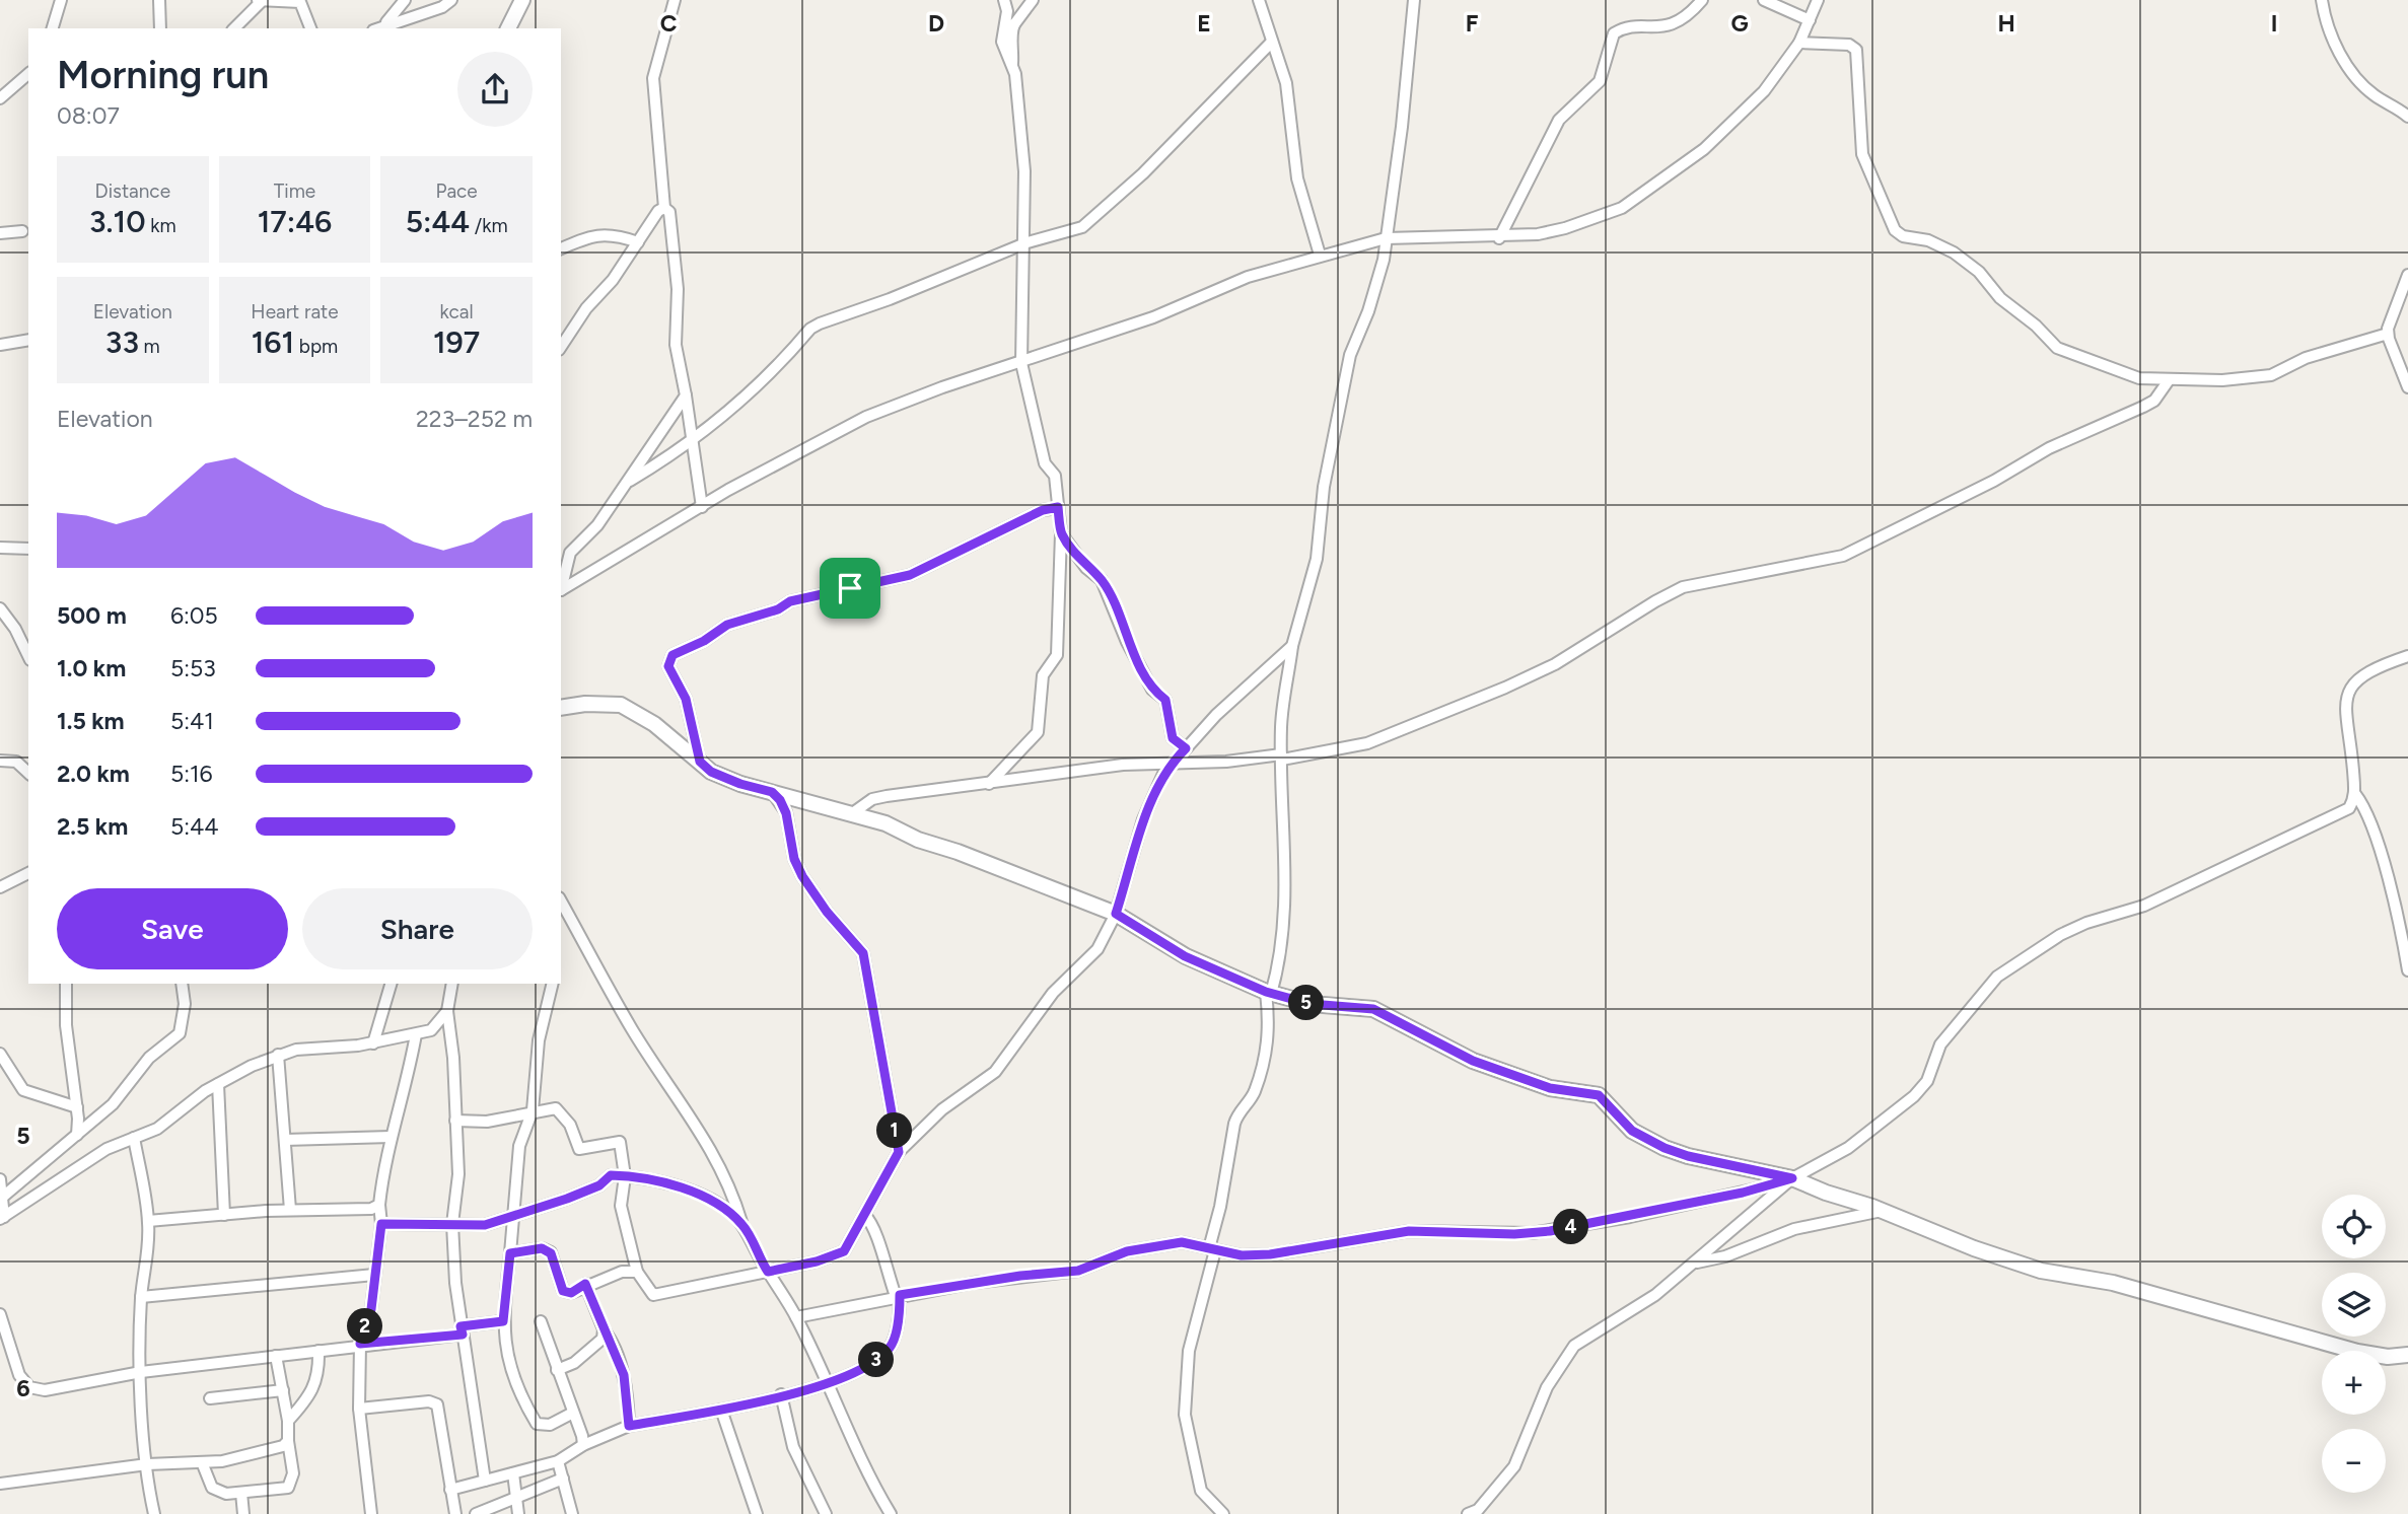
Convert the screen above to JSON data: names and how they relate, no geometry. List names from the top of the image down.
{
  "page": {
    "heading": ["Morning run", "08:07"],
    "stats": [
      ["Distance", "3.10 km"],
      ["Time", "17:46"],
      ["Pace", "5:44 /km"],
      ["Elevation", "33 m"],
      ["Heart rate", "161 bpm"],
      ["kcal", "197"]
    ],
    "chart": ["Elevation", "223–252 m"],
    "list": [
      {
        "name": "500 m",
        "note": "6:05"
      },
      {
        "name": "1.0 km",
        "note": "5:53"
      },
      {
        "name": "1.5 km",
        "note": "5:41"
      },
      {
        "name": "2.0 km",
        "note": "5:16"
      },
      {
        "name": "2.5 km",
        "note": "5:44"
      }
    ],
    "buttons": ["Save", "Share"],
    "pins": [
      "5",
      "1",
      "4",
      "2",
      "3"
    ],
    "map_buttons": ["+", "−"]
  },
  "grid": {
    "columns": [
      "C",
      "D",
      "E",
      "F",
      "G",
      "H",
      "I"
    ],
    "rows": ["5", "6"]
  }
}
